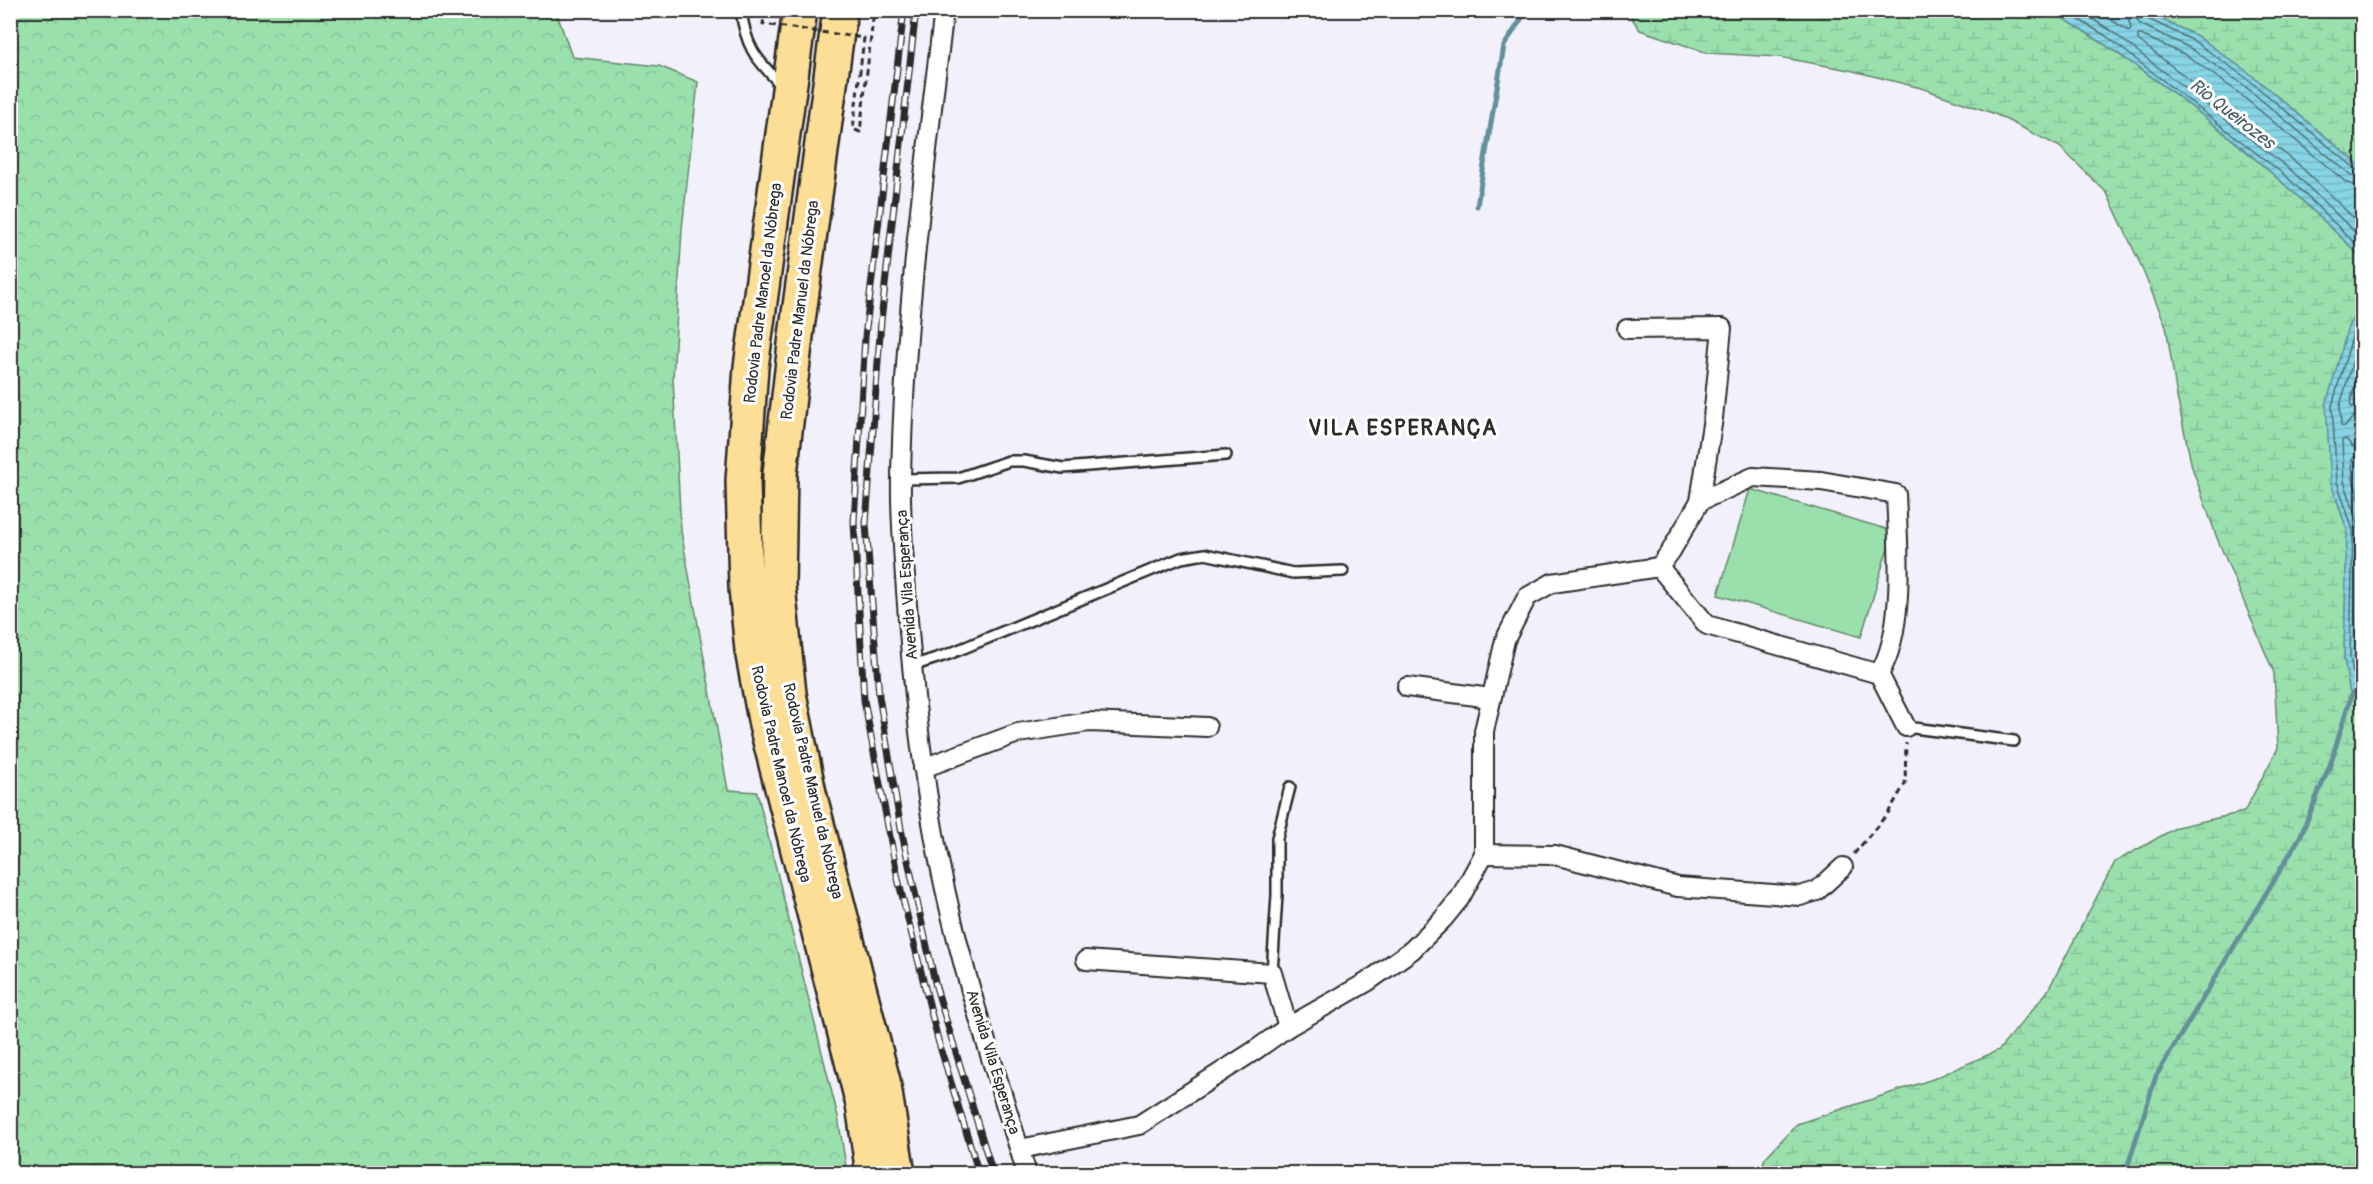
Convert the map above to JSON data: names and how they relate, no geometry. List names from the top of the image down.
{
  "streets": {
    "highway": ["Rodovia Padre Manoel da Nóbrega", "Rodovia Padre Manuel da Nóbrega"],
    "street": ["Avenida Vila Esperança"]
  },
  "districts": ["VILA ESPERANÇA"],
  "water": ["Rio Queirozes"]
}
